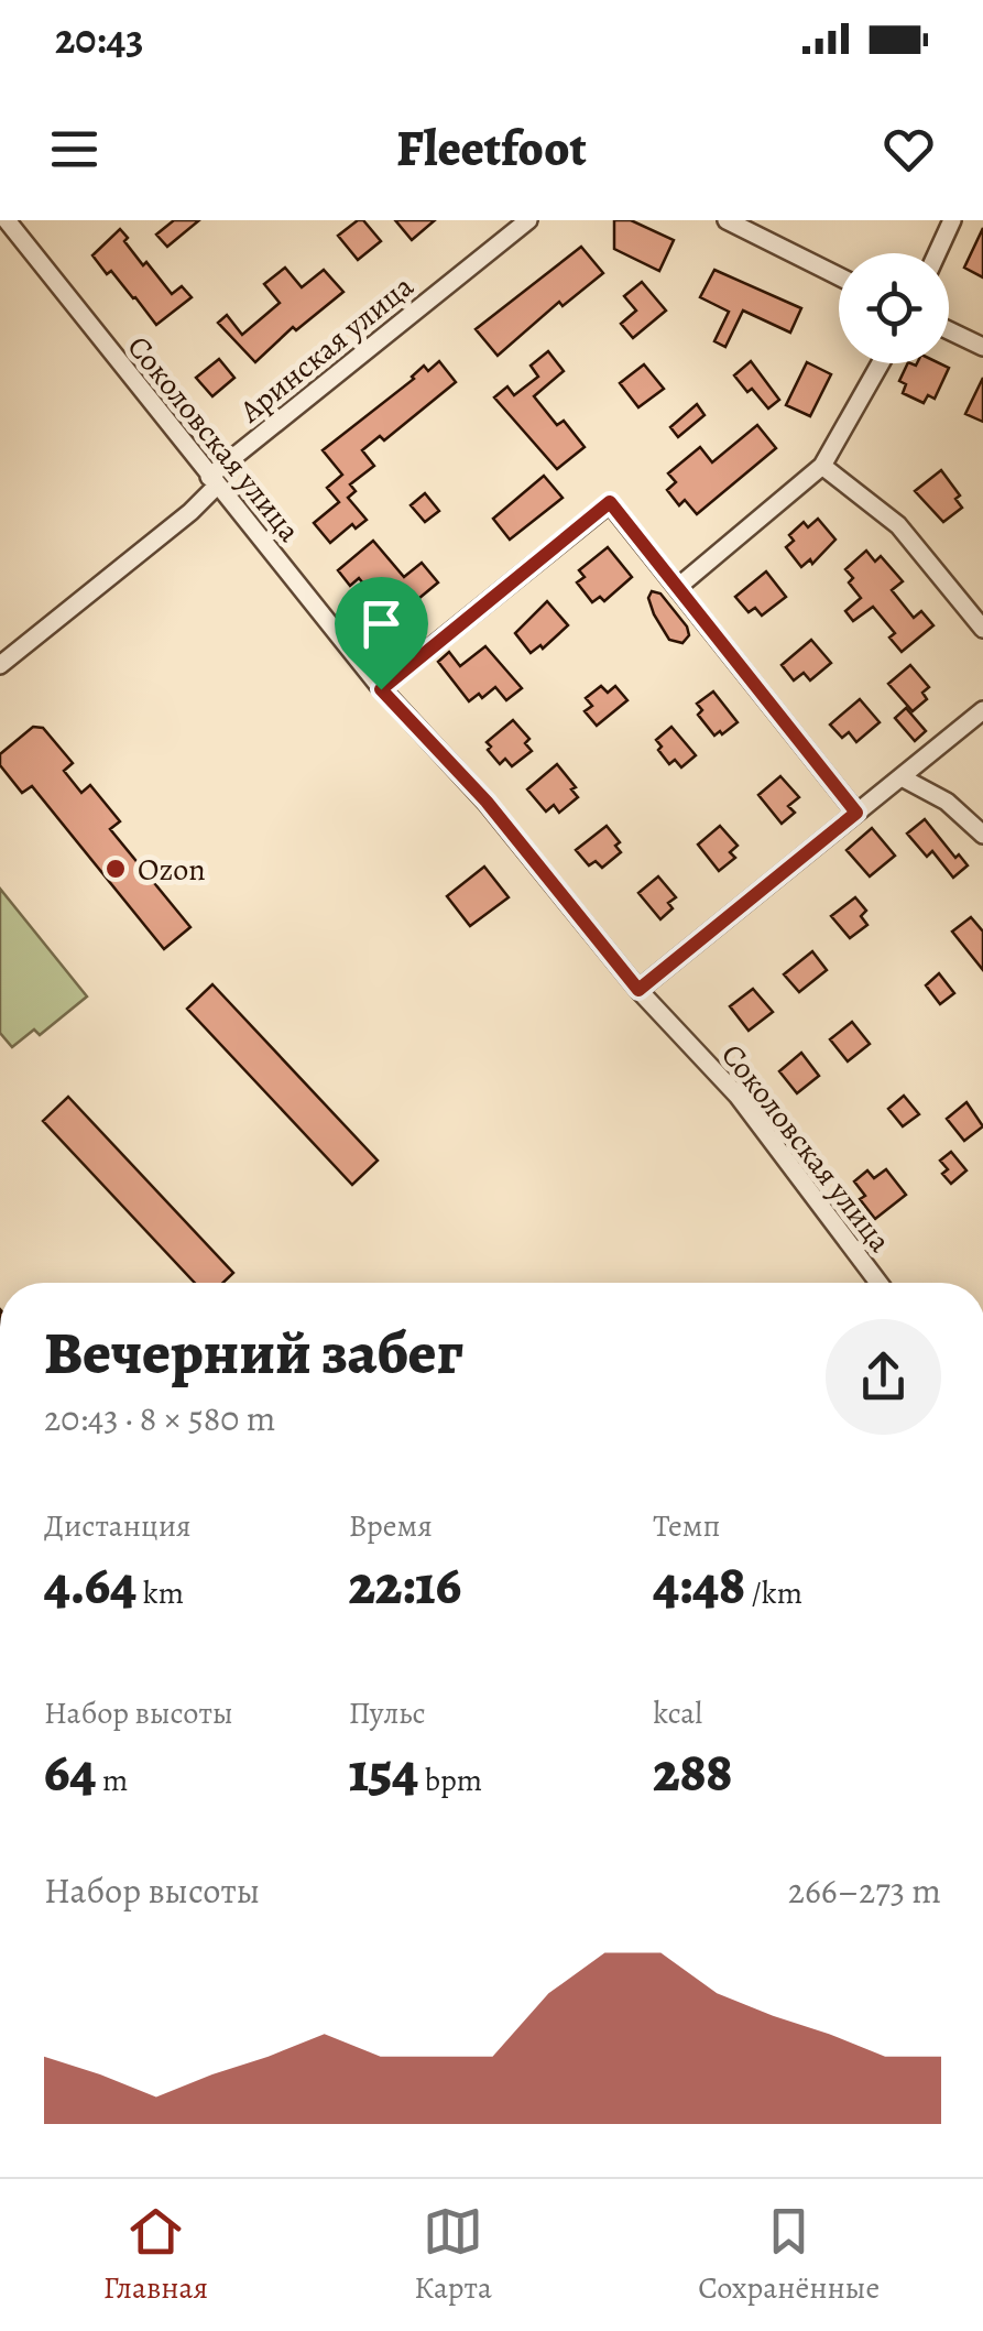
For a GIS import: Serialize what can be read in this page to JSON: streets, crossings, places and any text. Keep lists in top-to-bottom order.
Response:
{
  "streets": {
    "street": ["Аринская улица", "Соколовская улица"]
  },
  "crossings": [
    ["Аринская улица", "Соколовская улица"]
  ],
  "places": ["Ozon"],
  "page": {
    "status": "20:43",
    "header": "Fleetfoot",
    "heading": ["Вечерний забег", "20:43 · 8 × 580 m"],
    "stats": [
      ["Дистанция", "4.64 km"],
      ["Время", "22:16"],
      ["Темп", "4:48 /km"],
      ["Набор высоты", "64 m"],
      ["Пульс", "154 bpm"],
      ["kcal", "288"]
    ],
    "chart": ["Набор высоты", "266–273 m"],
    "tabs": ["Главная", "Карта", "Сохранённые"]
  }
}
